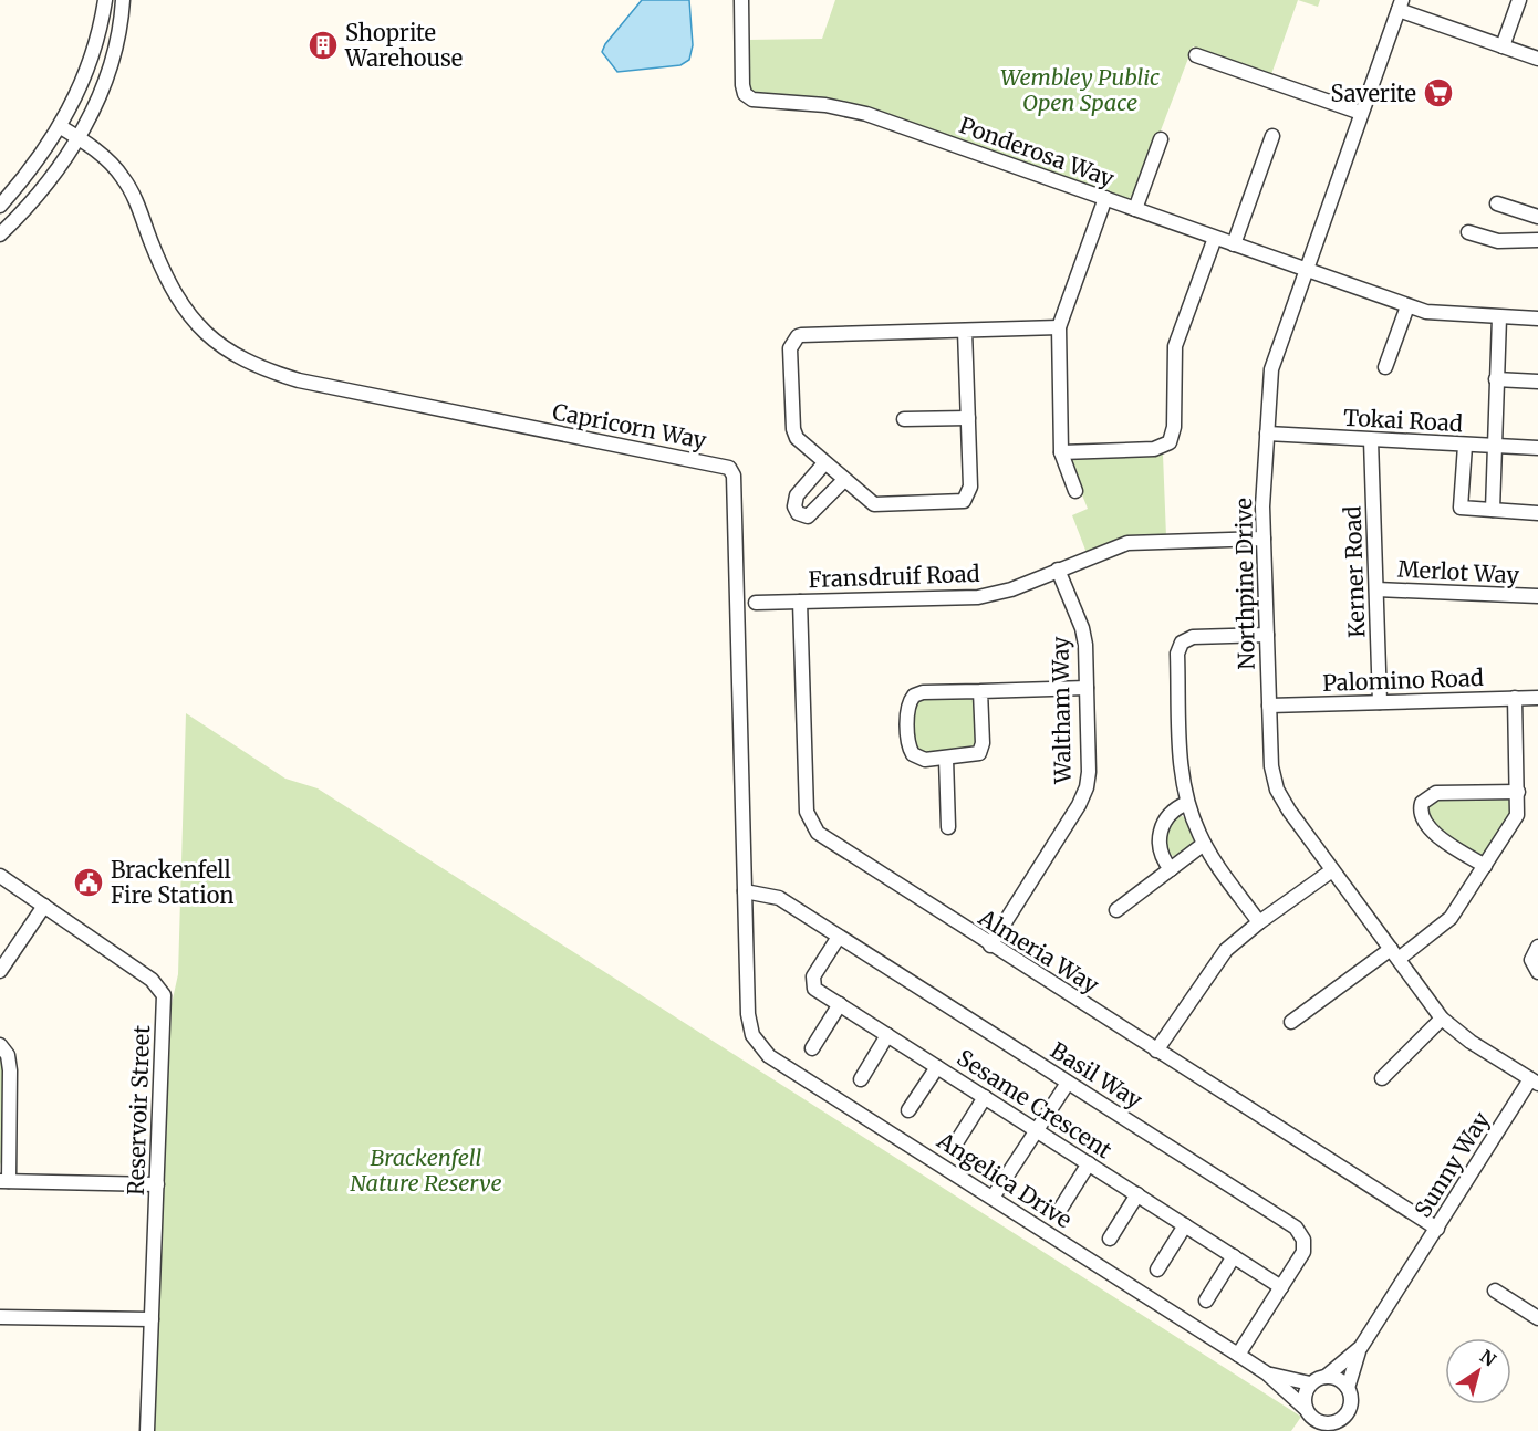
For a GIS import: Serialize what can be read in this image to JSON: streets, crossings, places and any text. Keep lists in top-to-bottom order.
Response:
{
  "streets": {
    "street": [
      "Ponderosa Way",
      "Tokai Road",
      "Capricorn Way",
      "Kerner Road",
      "Merlot Way",
      "Fransdruif Road",
      "Northpine Drive",
      "Palomino Road",
      "Waltham Way",
      "Almeria Way",
      "Basil Way",
      "Sesame Crescent",
      "Reservoir Street",
      "Sunny Way",
      "Angelica Drive"
    ]
  },
  "crossings": [
    ["Ponderosa Way", "Northpine Drive"],
    ["Tokai Road", "Kerner Road"],
    ["Tokai Road", "Northpine Drive"],
    ["Capricorn Way", "Basil Way"],
    ["Capricorn Way", "Angelica Drive"],
    ["Kerner Road", "Merlot Way"],
    ["Kerner Road", "Palomino Road"],
    ["Fransdruif Road", "Northpine Drive"],
    ["Fransdruif Road", "Waltham Way"],
    ["Fransdruif Road", "Almeria Way"],
    ["Northpine Drive", "Palomino Road"],
    ["Northpine Drive", "Sunny Way"],
    ["Waltham Way", "Almeria Way"],
    ["Almeria Way", "Sunny Way"],
    ["Basil Way", "Sesame Crescent"],
    ["Basil Way", "Angelica Drive"]
  ],
  "parks": ["Wembley Public Open Space", "Brackenfell Nature Reserve"],
  "places": {
    "building": ["Shoprite Warehouse"],
    "supermarket": ["Saverite"],
    "public building": ["Brackenfell Fire Station"]
  },
  "north": "top right"
}
